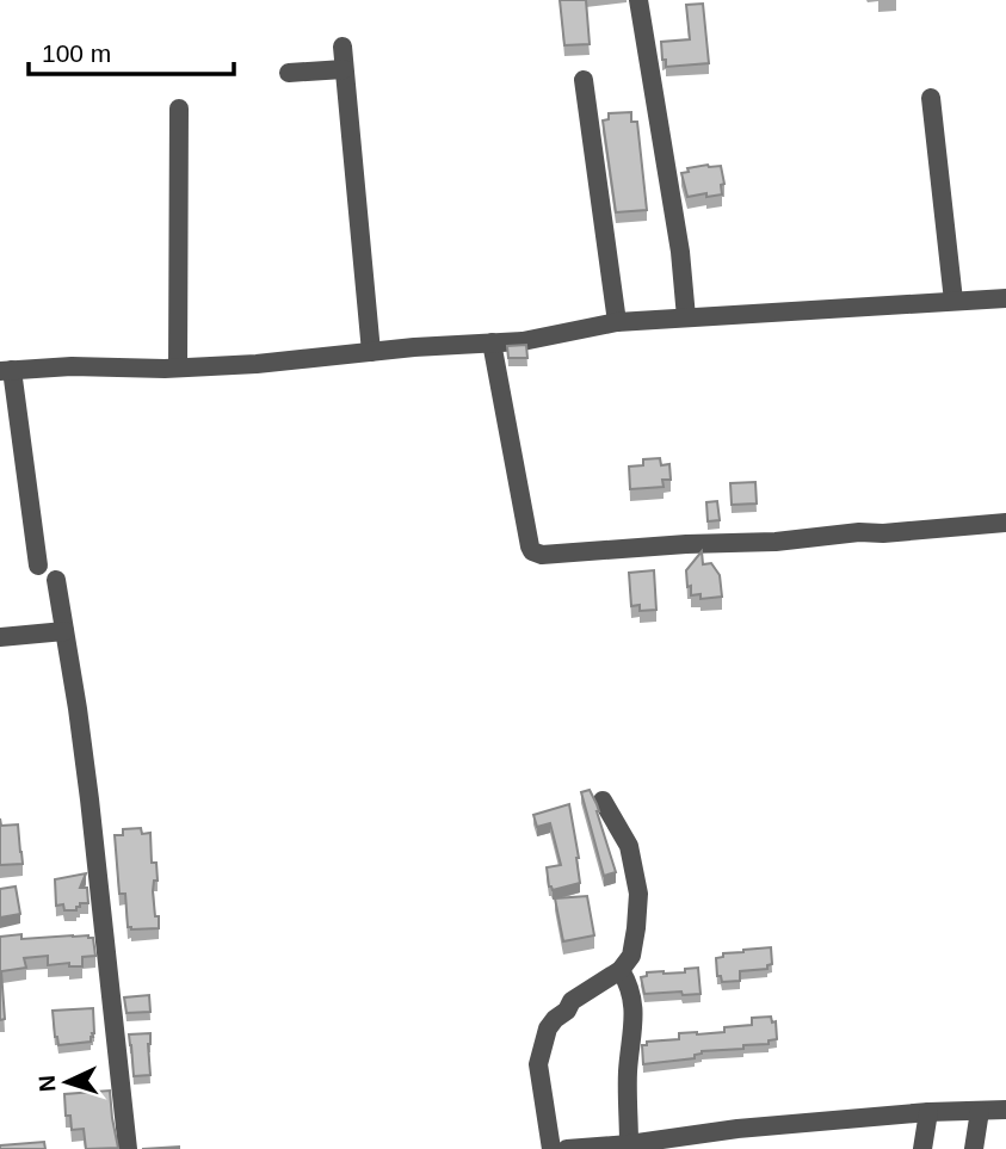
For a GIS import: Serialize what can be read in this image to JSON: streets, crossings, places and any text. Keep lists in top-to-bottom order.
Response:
{
  "scale_bar": "100 m",
  "north": "left"
}
